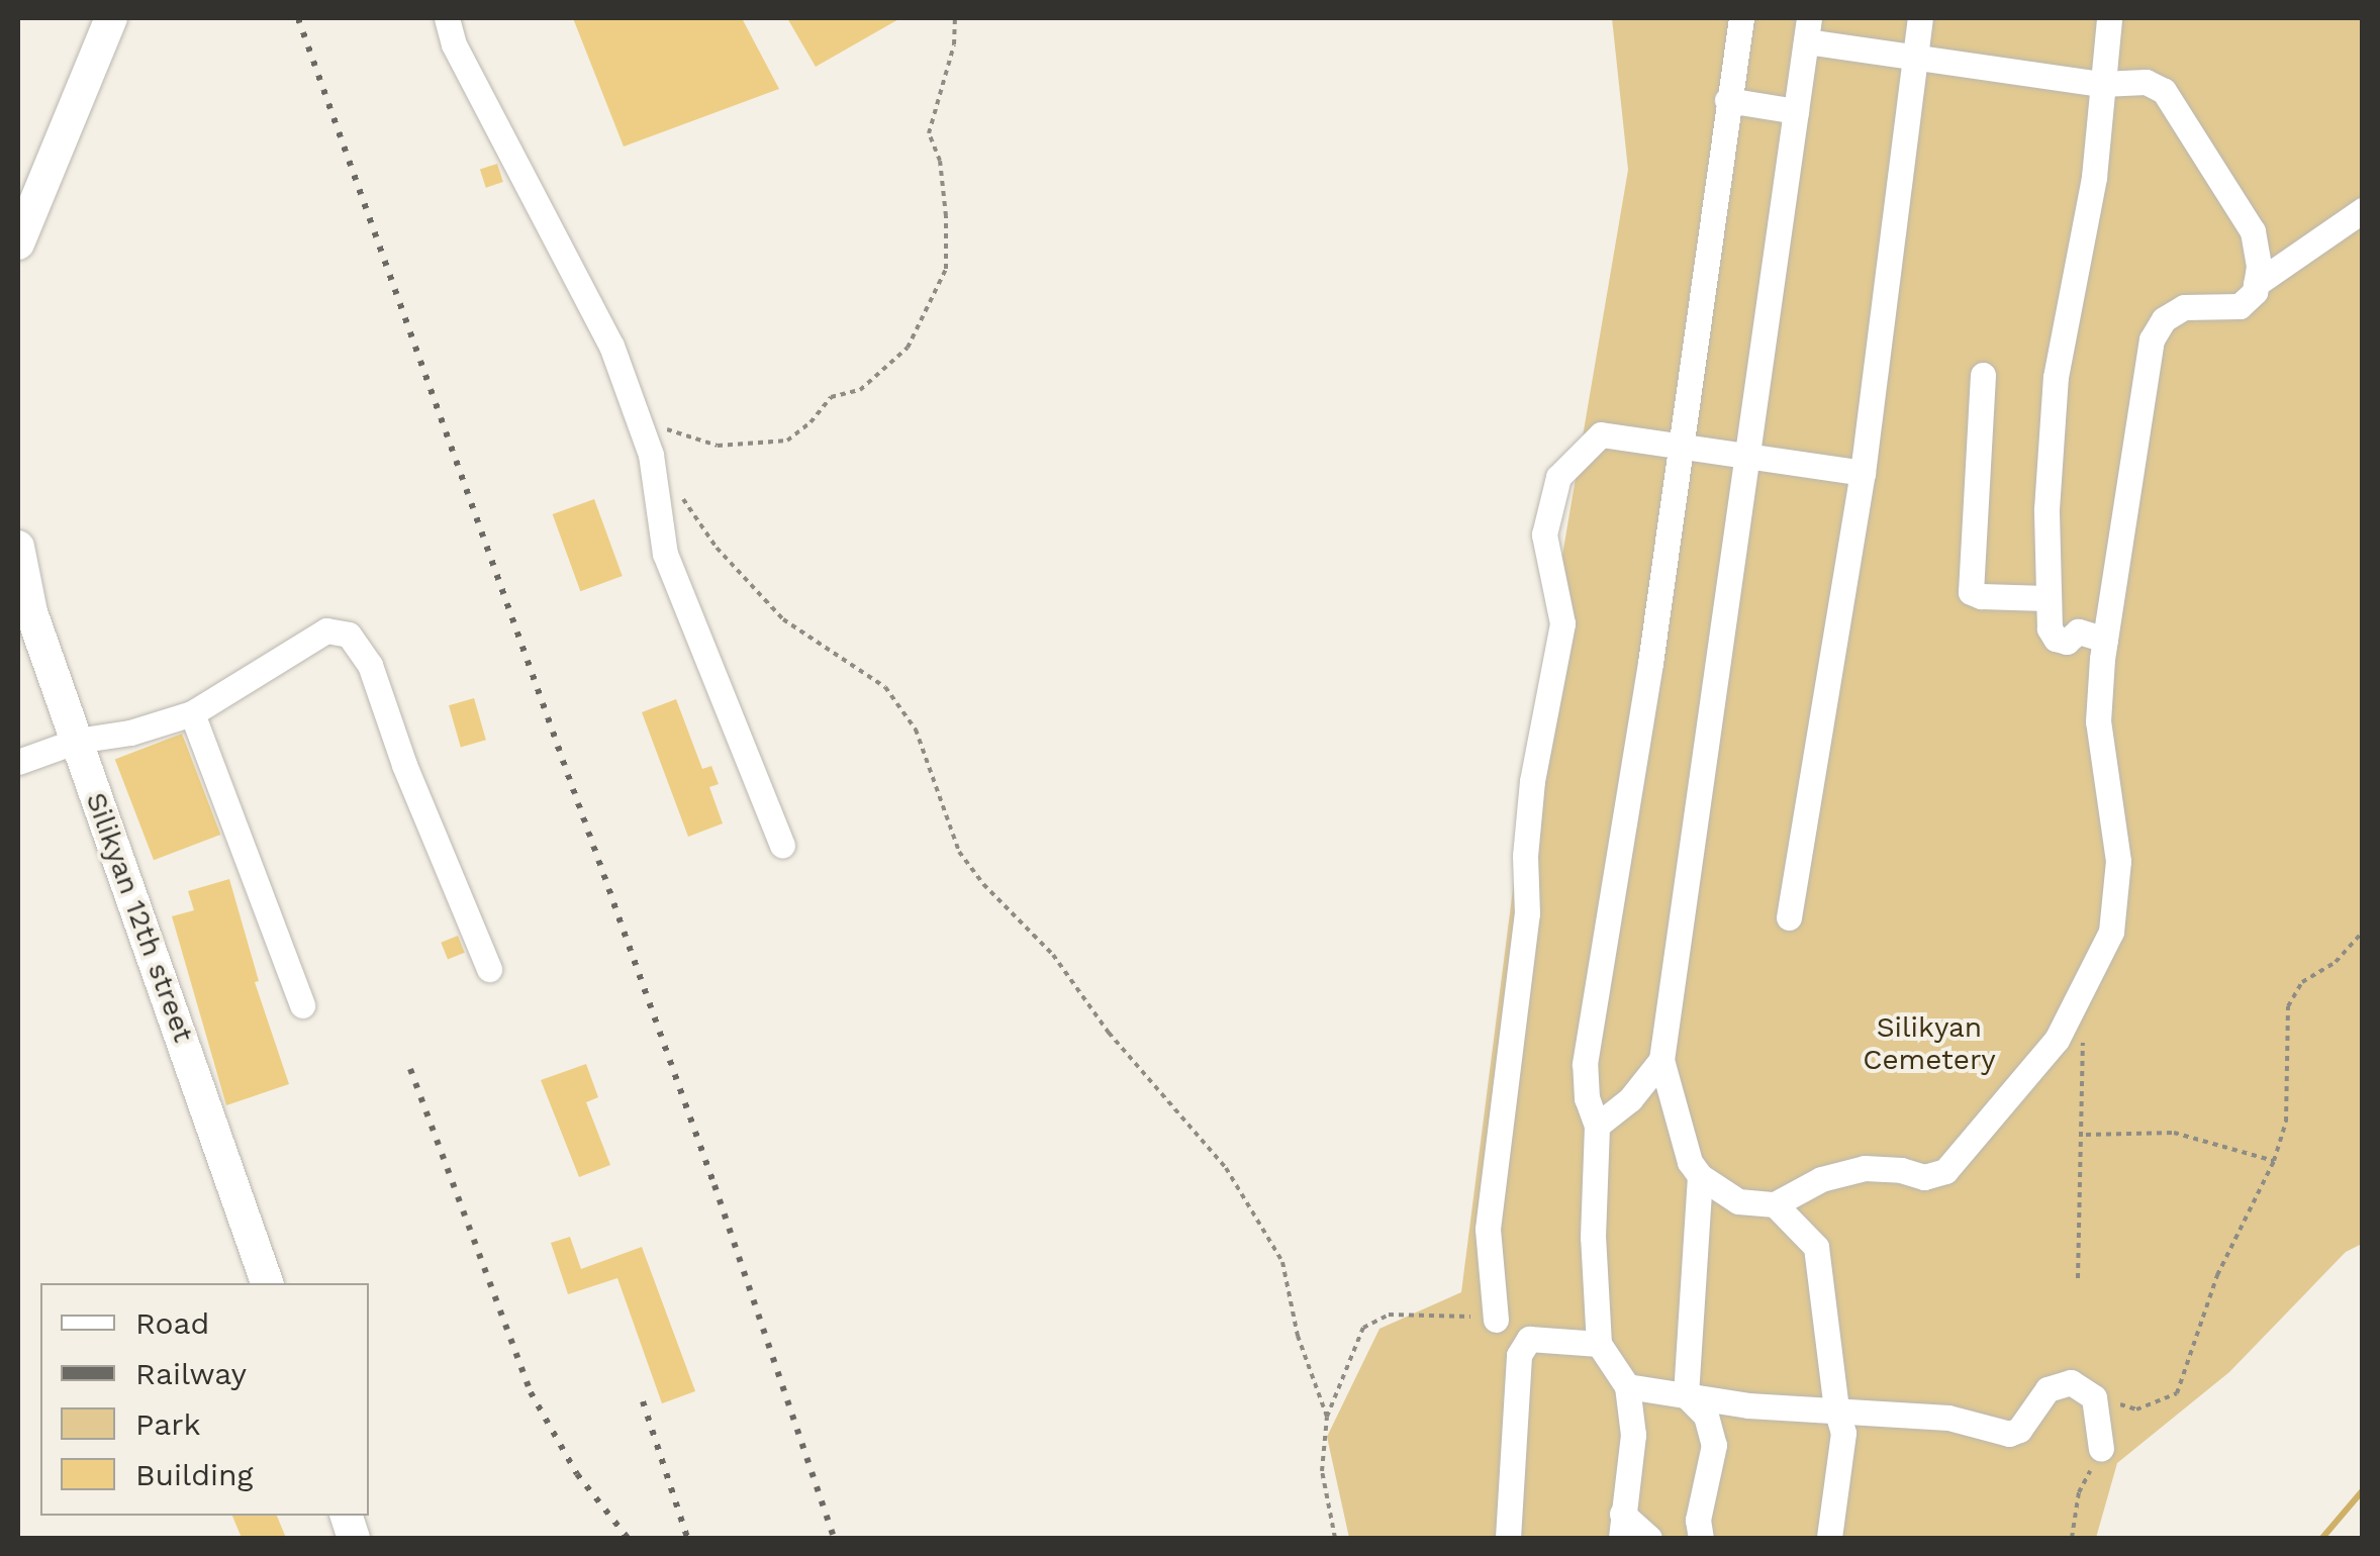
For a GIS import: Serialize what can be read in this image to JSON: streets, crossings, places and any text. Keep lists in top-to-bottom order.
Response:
{
  "streets": {
    "main road": ["Silikyan 12th street"]
  },
  "parks": ["Silikyan Cemetery"],
  "legend": [
    "Road",
    "Railway",
    "Park",
    "Building"
  ]
}
